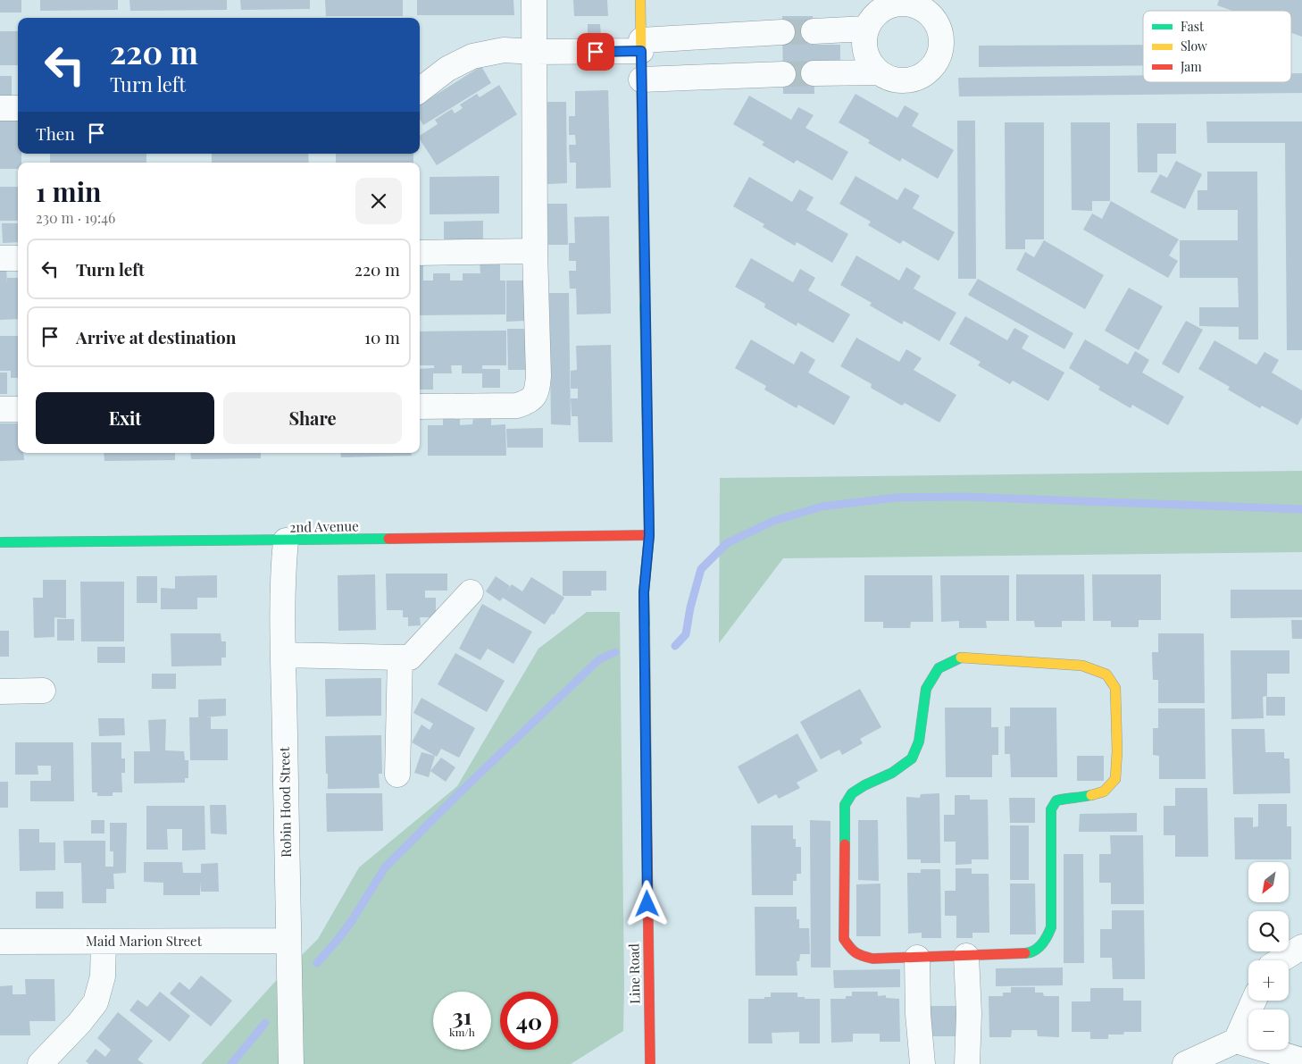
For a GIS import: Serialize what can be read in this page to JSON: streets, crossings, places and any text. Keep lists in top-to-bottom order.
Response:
{
  "streets": {
    "street": [
      "2nd Avenue",
      "Robin Hood Street",
      "Maid Marion Street",
      "Line Road"
    ]
  },
  "crossings": [
    ["2nd Avenue", "Robin Hood Street"],
    ["2nd Avenue", "Line Road"],
    ["Robin Hood Street", "Maid Marion Street"]
  ],
  "legend": ["Fast", "Slow", "Jam"],
  "north": "bottom left",
  "page": {
    "turn": ["220 m", "Turn left"],
    "then": "Then",
    "heading": ["1 min", "230 m · 19:46"],
    "list": [
      {
        "name": "Turn left",
        "value": "220 m"
      },
      {
        "name": "Arrive at destination",
        "value": "10 m"
      }
    ],
    "buttons": ["Exit", "Share"],
    "map_buttons": ["+", "−"],
    "speed": "31 km/h",
    "limit": "40"
  }
}
